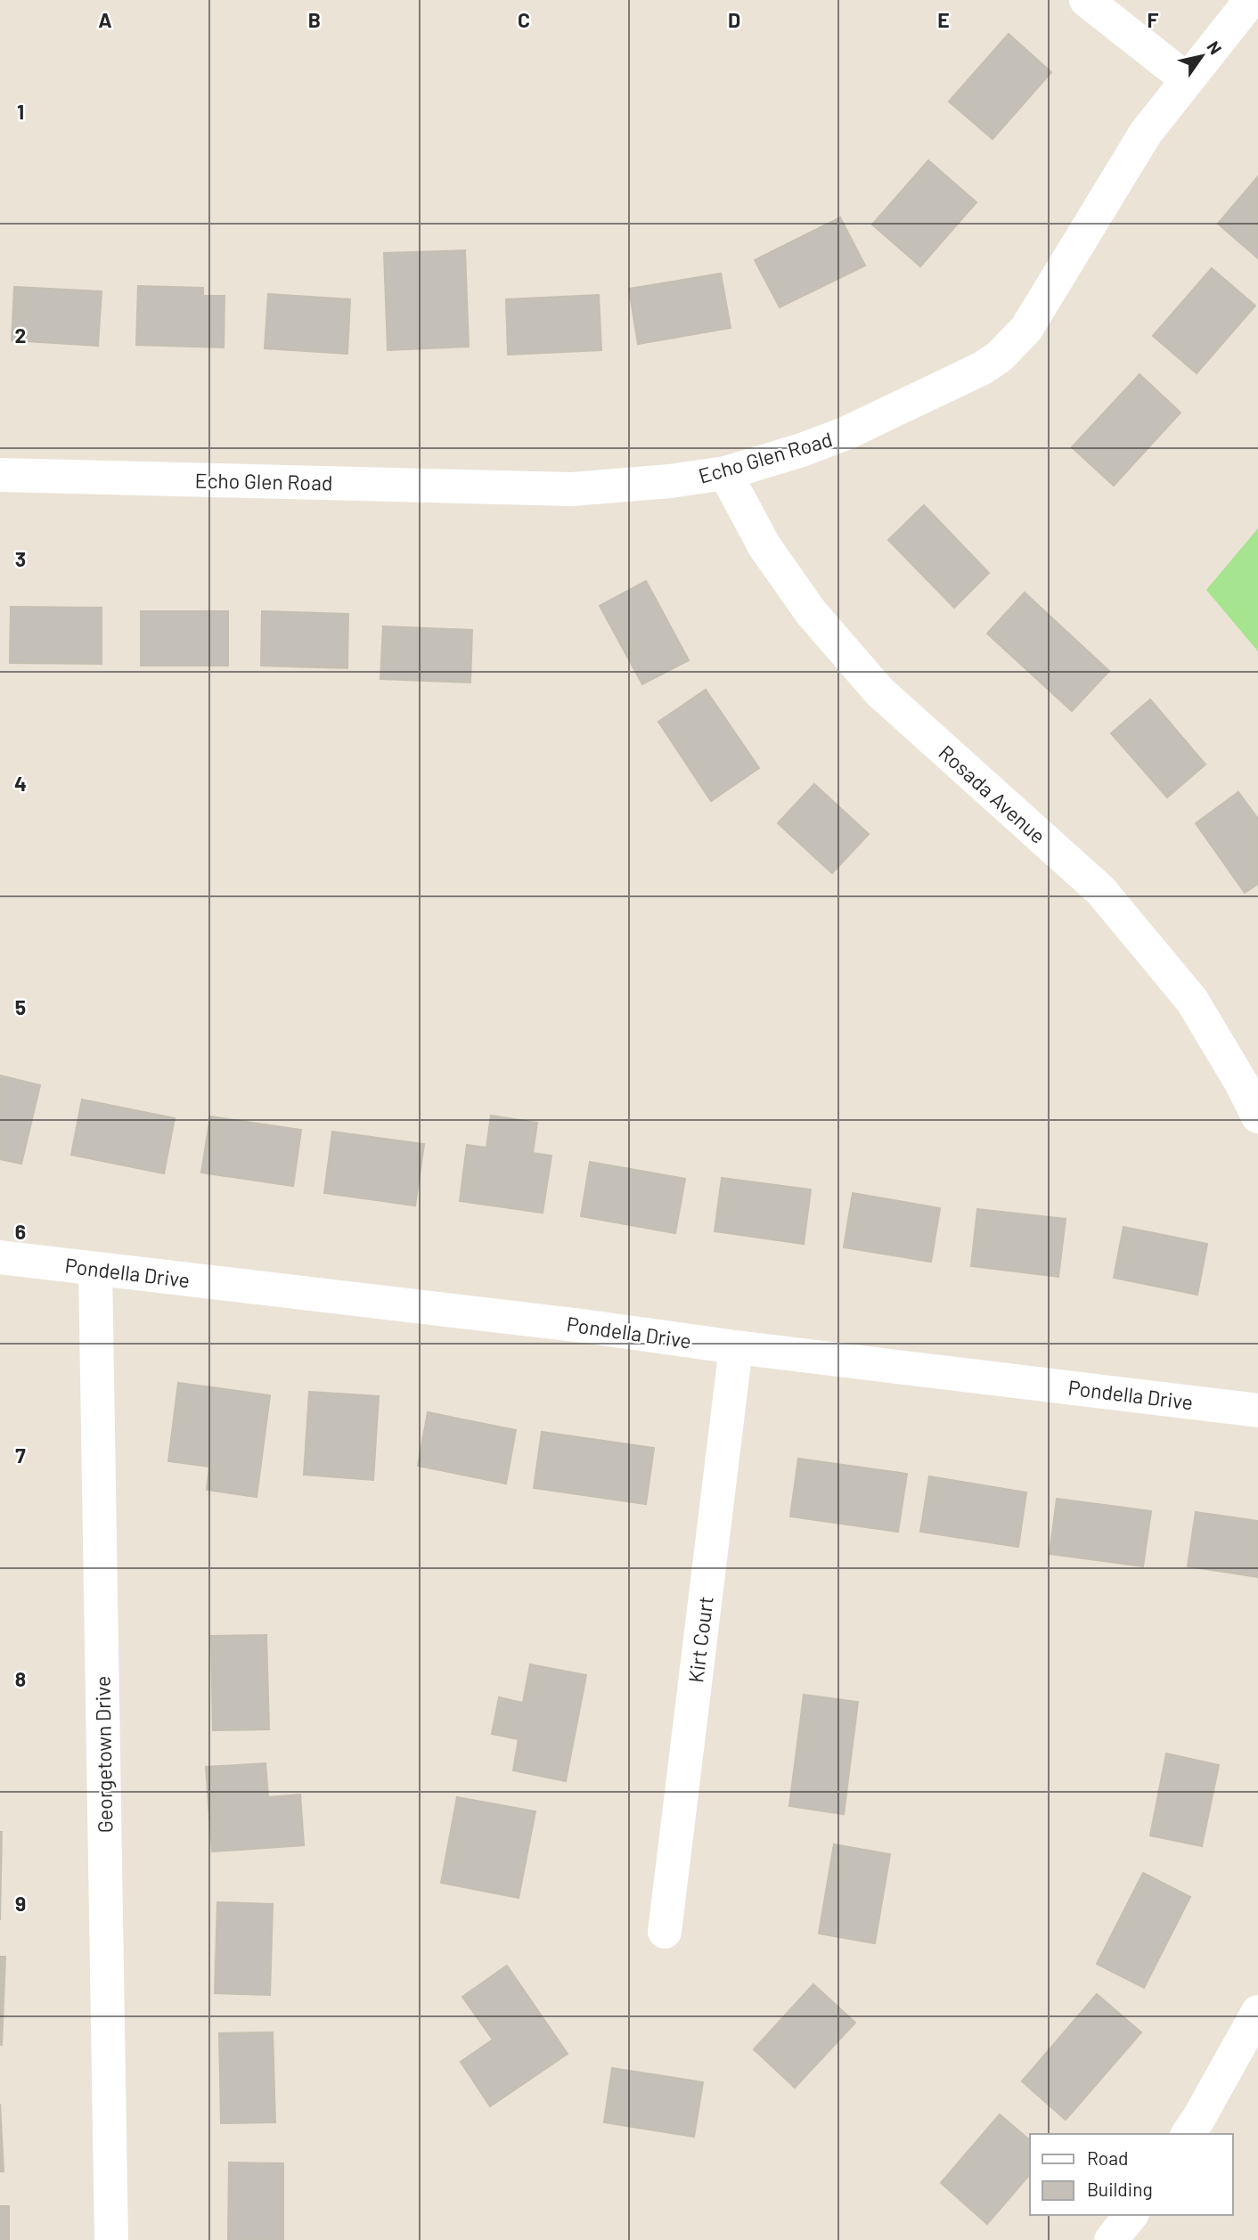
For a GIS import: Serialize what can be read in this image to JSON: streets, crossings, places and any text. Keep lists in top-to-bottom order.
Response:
{
  "streets": {
    "street": [
      "Echo Glen Road",
      "Rosada Avenue",
      "Pondella Drive",
      "Kirt Court",
      "Georgetown Drive"
    ]
  },
  "crossings": [
    ["Echo Glen Road", "Rosada Avenue"],
    ["Pondella Drive", "Kirt Court"],
    ["Pondella Drive", "Georgetown Drive"]
  ],
  "legend": ["Road", "Building"],
  "north": "top right",
  "grid": {
    "columns": [
      "A",
      "B",
      "C",
      "D",
      "E",
      "F"
    ],
    "rows": [
      "1",
      "2",
      "3",
      "4",
      "5",
      "6",
      "7",
      "8",
      "9"
    ]
  }
}
